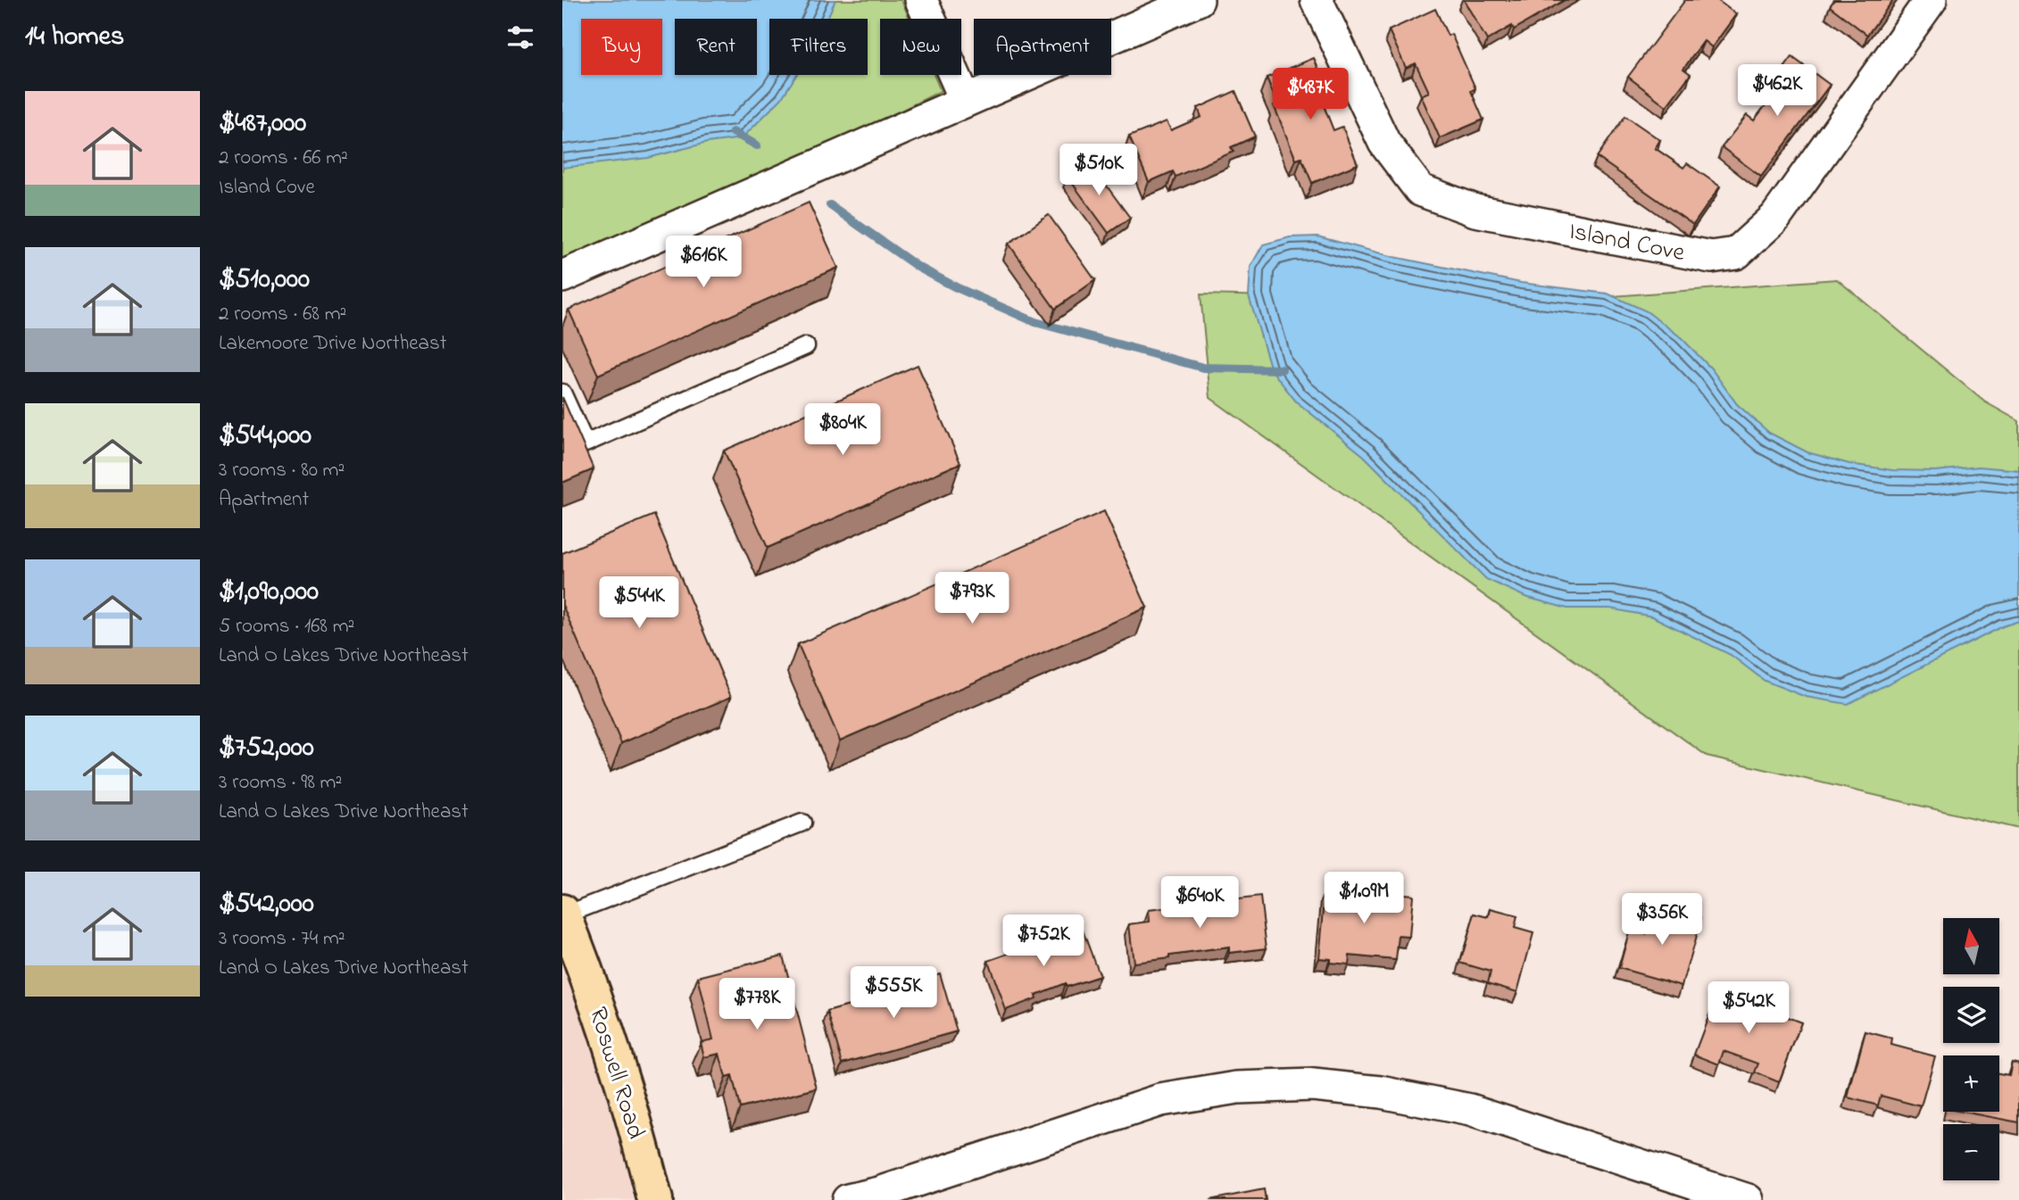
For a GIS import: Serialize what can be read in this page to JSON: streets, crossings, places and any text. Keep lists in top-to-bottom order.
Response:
{
  "streets": {
    "main road": ["Roswell Road"],
    "street": ["Island Cove"]
  },
  "north": "top",
  "page": {
    "heading": "14 homes",
    "chip": [
      "Buy",
      "Rent",
      "Filters",
      "New",
      "Apartment"
    ],
    "price": [
      "$462K",
      "$487K",
      "$510K",
      "$616K",
      "$804K",
      "$793K",
      "$544K",
      "$1.09M",
      "$640K",
      "$356K",
      "$752K",
      "$555K",
      "$778K",
      "$542K"
    ],
    "list": [
      {
        "name": "$487,000",
        "note": "2 rooms · 66 m² · Island Cove"
      },
      {
        "name": "$510,000",
        "note": "2 rooms · 68 m² · Lakemoore Drive Northeast"
      },
      {
        "name": "$544,000",
        "note": "3 rooms · 80 m² · Apartment"
      },
      {
        "name": "$1,090,000",
        "note": "5 rooms · 168 m² · Land O Lakes Drive Northeast"
      },
      {
        "name": "$752,000",
        "note": "3 rooms · 98 m² · Land O Lakes Drive Northeast"
      },
      {
        "name": "$542,000",
        "note": "3 rooms · 74 m² · Land O Lakes Drive Northeast"
      }
    ],
    "map_buttons": ["+", "−"]
  }
}
